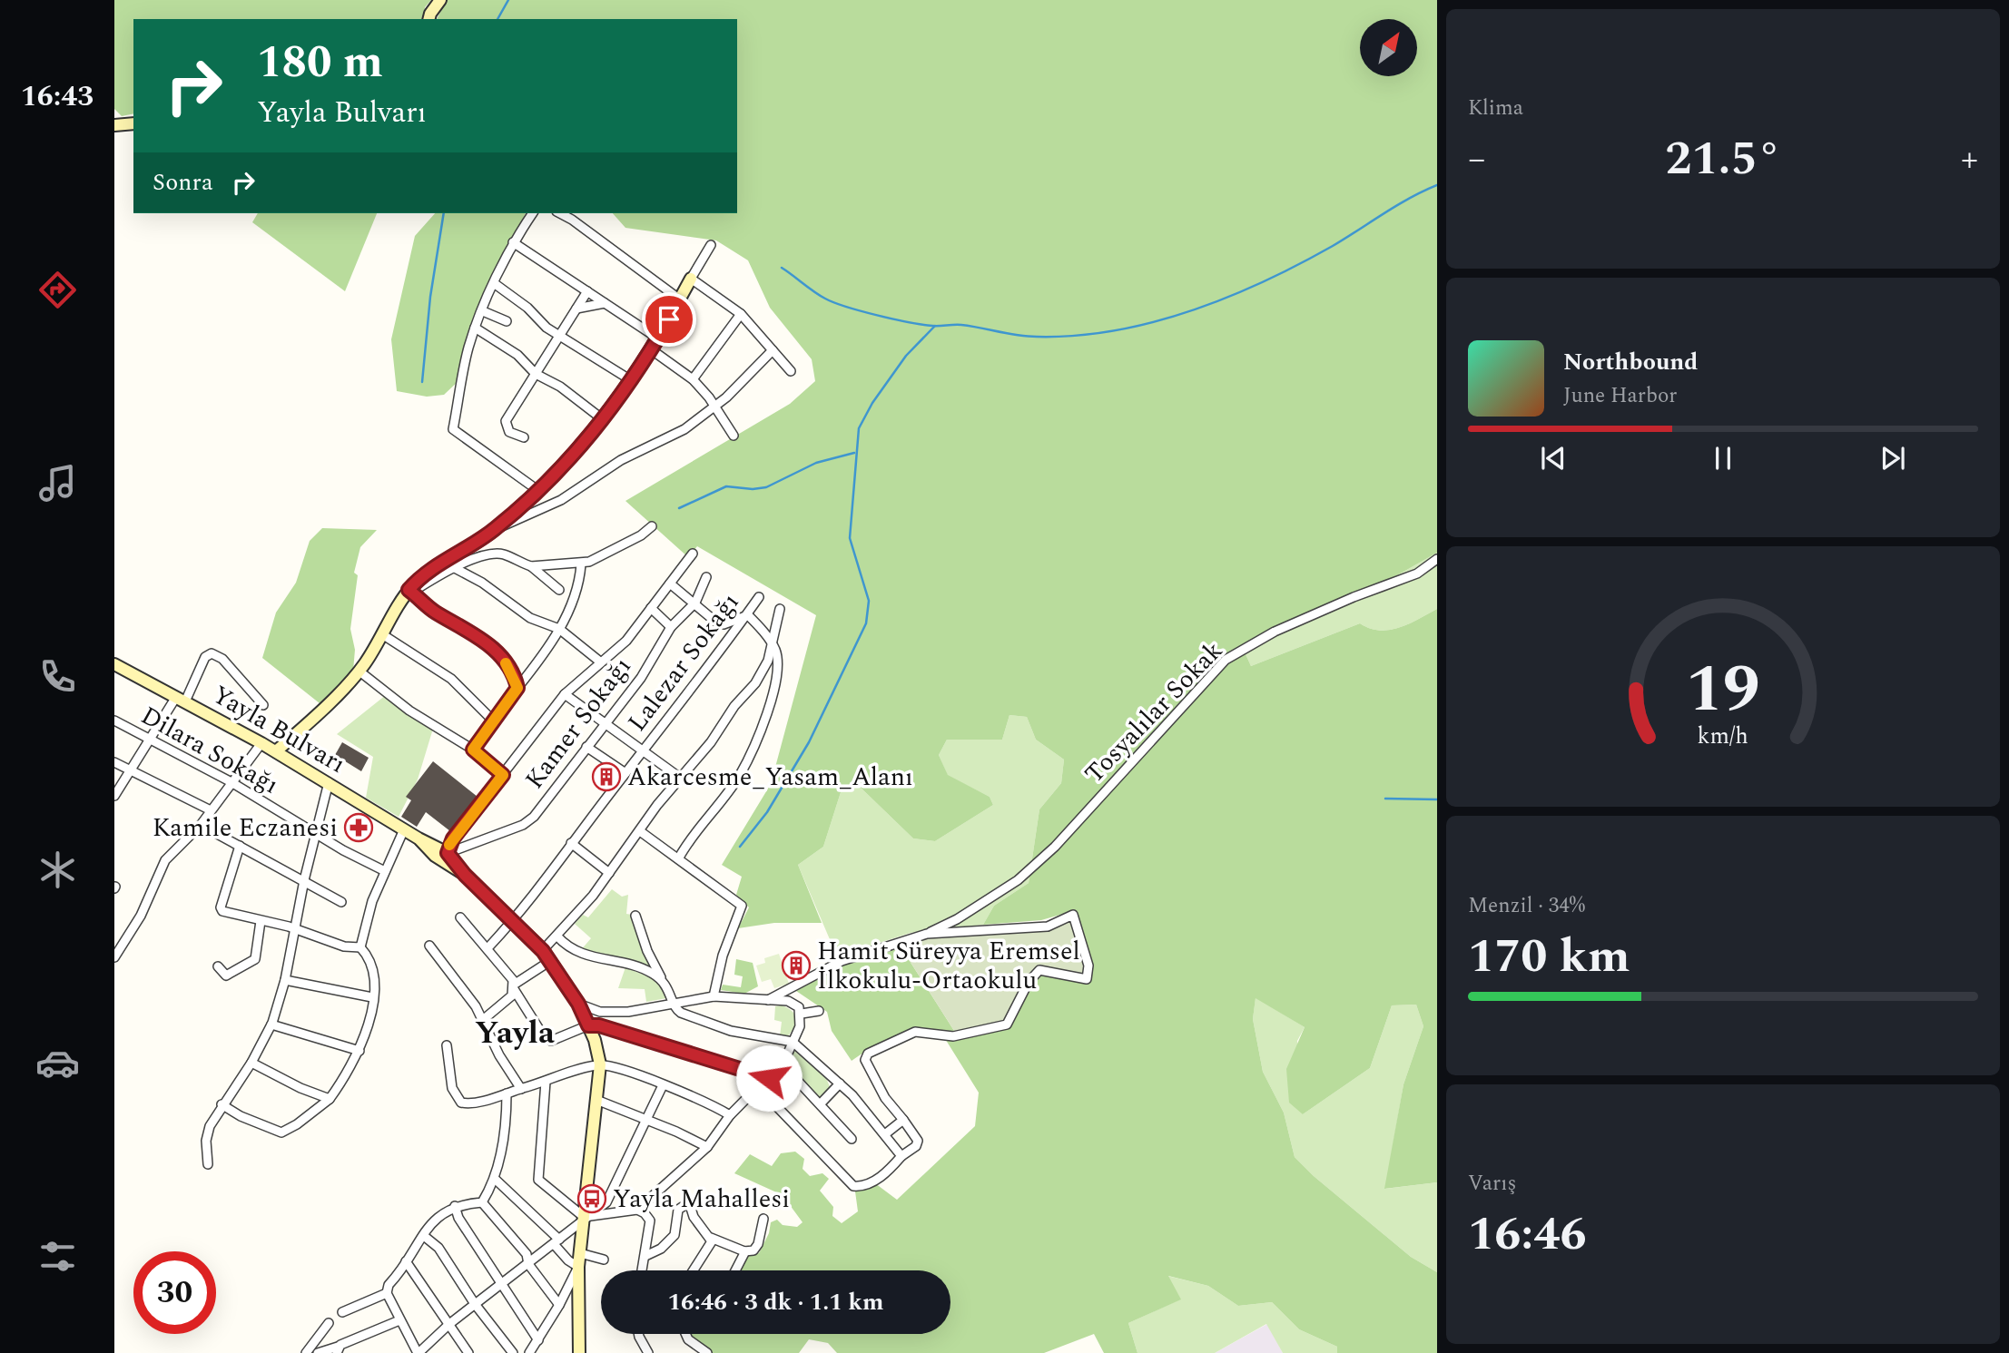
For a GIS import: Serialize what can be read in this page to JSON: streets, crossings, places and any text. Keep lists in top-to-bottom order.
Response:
{
  "streets": {
    "main road": ["Yayla Bulvarı"],
    "street": [
      "Lalezar Sokağı",
      "Tosyalılar Sokak",
      "Kamer Sokağı",
      "Dilara Sokağı"
    ]
  },
  "crossings": [
    ["Lalezar Sokağı", "Yayla Bulvarı"],
    ["Kamer Sokağı", "Yayla Bulvarı"]
  ],
  "districts": ["Yayla"],
  "places": {
    "building": ["Akarcesme_Yasam_Alanı", "Hamit Süreyya Eremsel İlkokulu-Ortaokulu"],
    "pharmacy": ["Kamile Eczanesi"],
    "bus stop": ["Yayla Mahallesi"]
  },
  "north": "top right",
  "page": {
    "tabs": "16:43",
    "tile": [
      "Klima",
      ["Menzil · 34%", "170 km"],
      ["Varış", "16:46"]
    ],
    "turn": ["180 m", "Yayla Bulvarı"],
    "heat": ["−", "21.5°", "+"],
    "then": "Sonra",
    "song": ["Northbound", "June Harbor"],
    "limit": "30",
    "trip": "16:46 · 3 dk · 1.1 km",
    "gauge": ["19", "km/h"]
  }
}
